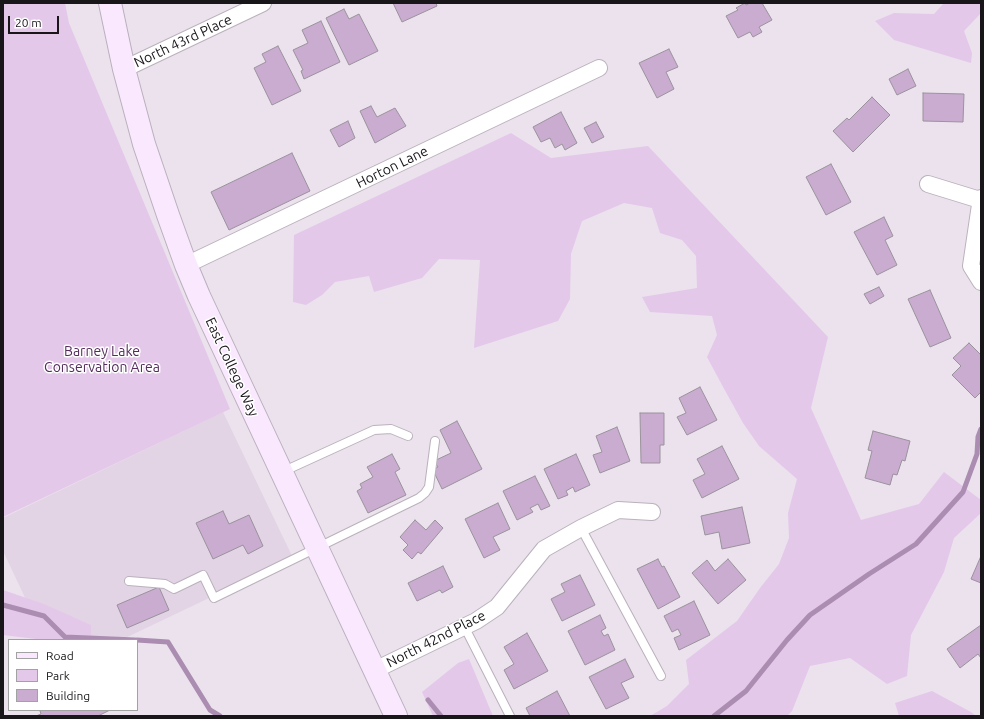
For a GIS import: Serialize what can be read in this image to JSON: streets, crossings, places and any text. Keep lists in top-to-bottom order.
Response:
{
  "streets": {
    "main road": ["East College Way"],
    "street": ["North 43rd Place", "Horton Lane", "North 42nd Place"]
  },
  "crossings": [
    ["North 43rd Place", "East College Way"],
    ["Horton Lane", "East College Way"],
    ["East College Way", "North 42nd Place"]
  ],
  "parks": ["Barney Lake Conservation Area"],
  "legend": ["Road", "Park", "Building"],
  "scale_bar": "20 m"
}
